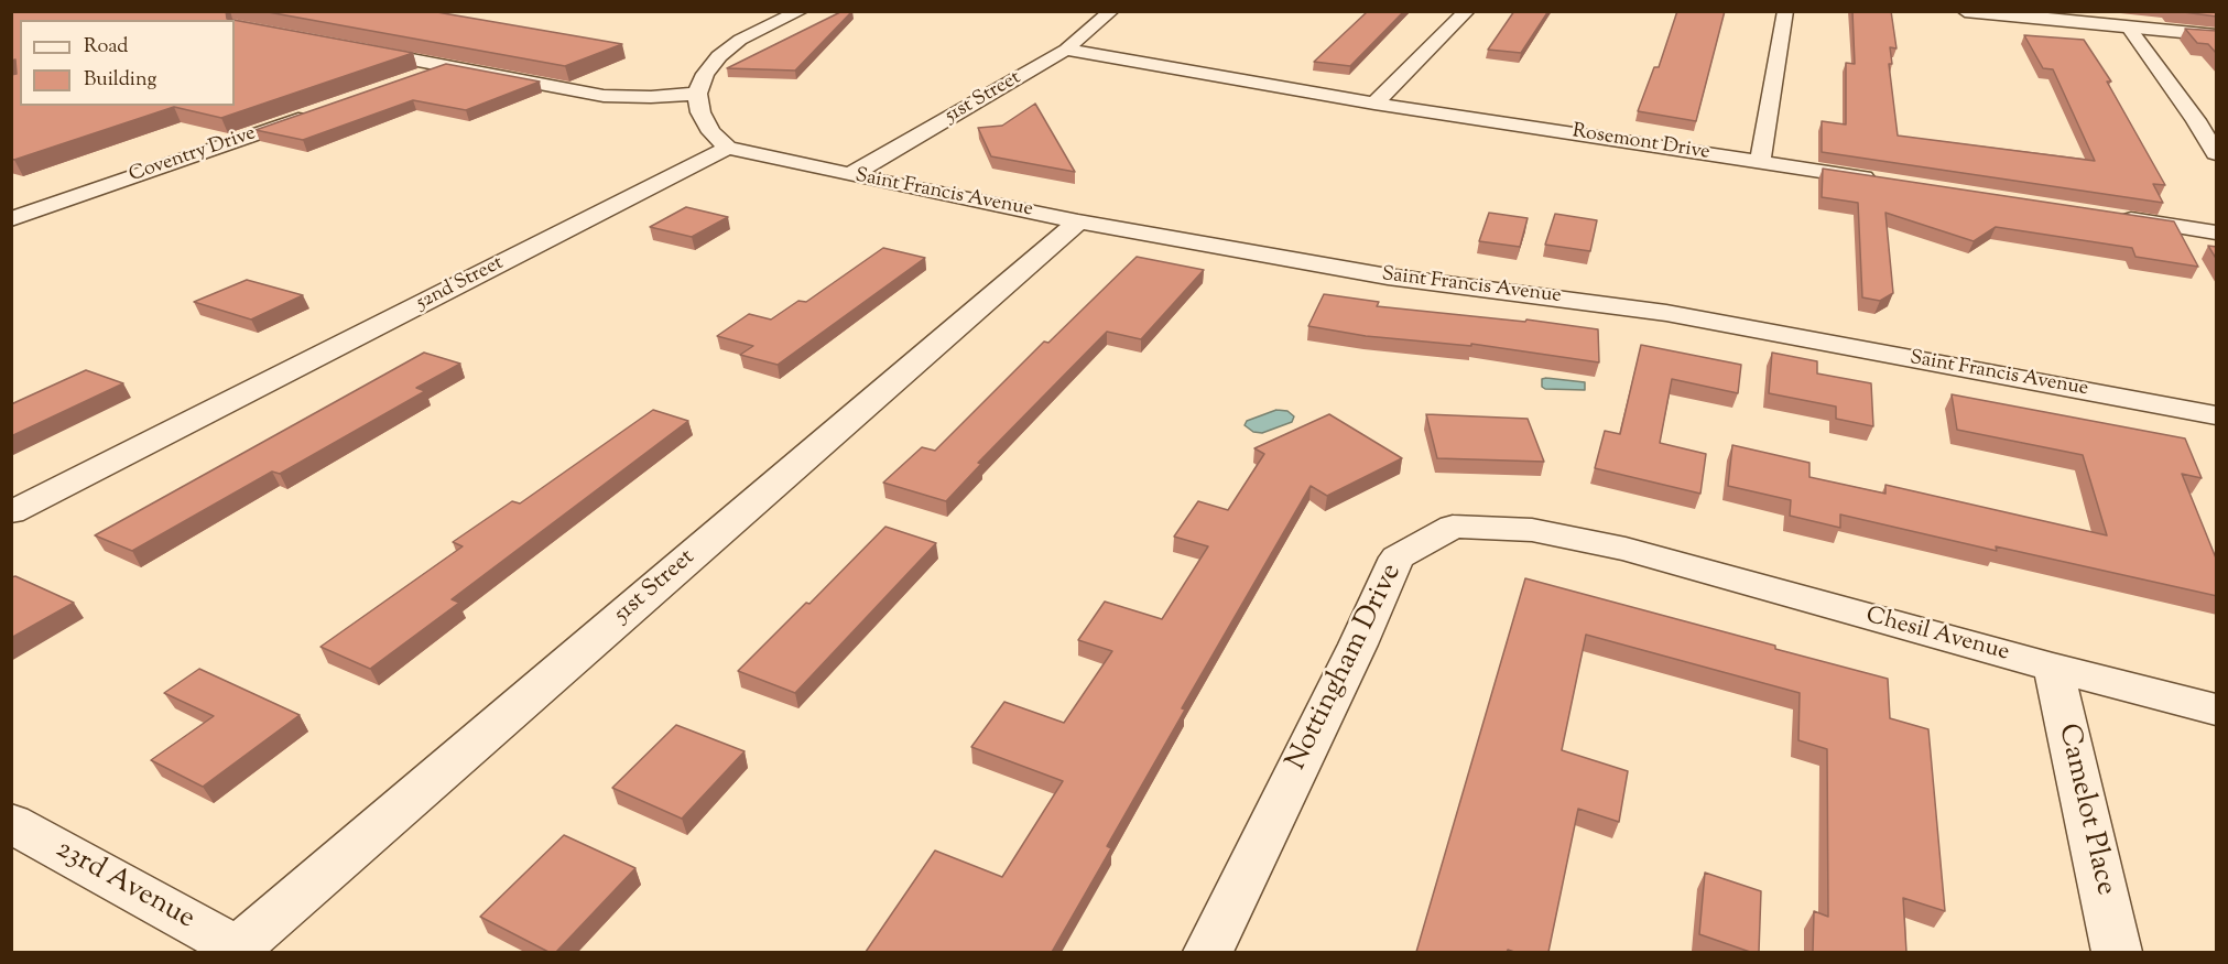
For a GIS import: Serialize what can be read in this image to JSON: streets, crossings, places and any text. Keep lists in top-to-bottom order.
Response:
{
  "streets": {
    "street": [
      "51st Street",
      "Rosemont Drive",
      "Coventry Drive",
      "Saint Francis Avenue",
      "52nd Street",
      "Chesil Avenue",
      "Nottingham Drive",
      "Camelot Place",
      "23rd Avenue"
    ]
  },
  "crossings": [
    ["51st Street", "Rosemont Drive"],
    ["51st Street", "Saint Francis Avenue"],
    ["51st Street", "23rd Avenue"],
    ["Saint Francis Avenue", "52nd Street"],
    ["Chesil Avenue", "Nottingham Drive"],
    ["Chesil Avenue", "Camelot Place"]
  ],
  "legend": ["Road", "Building"]
}
